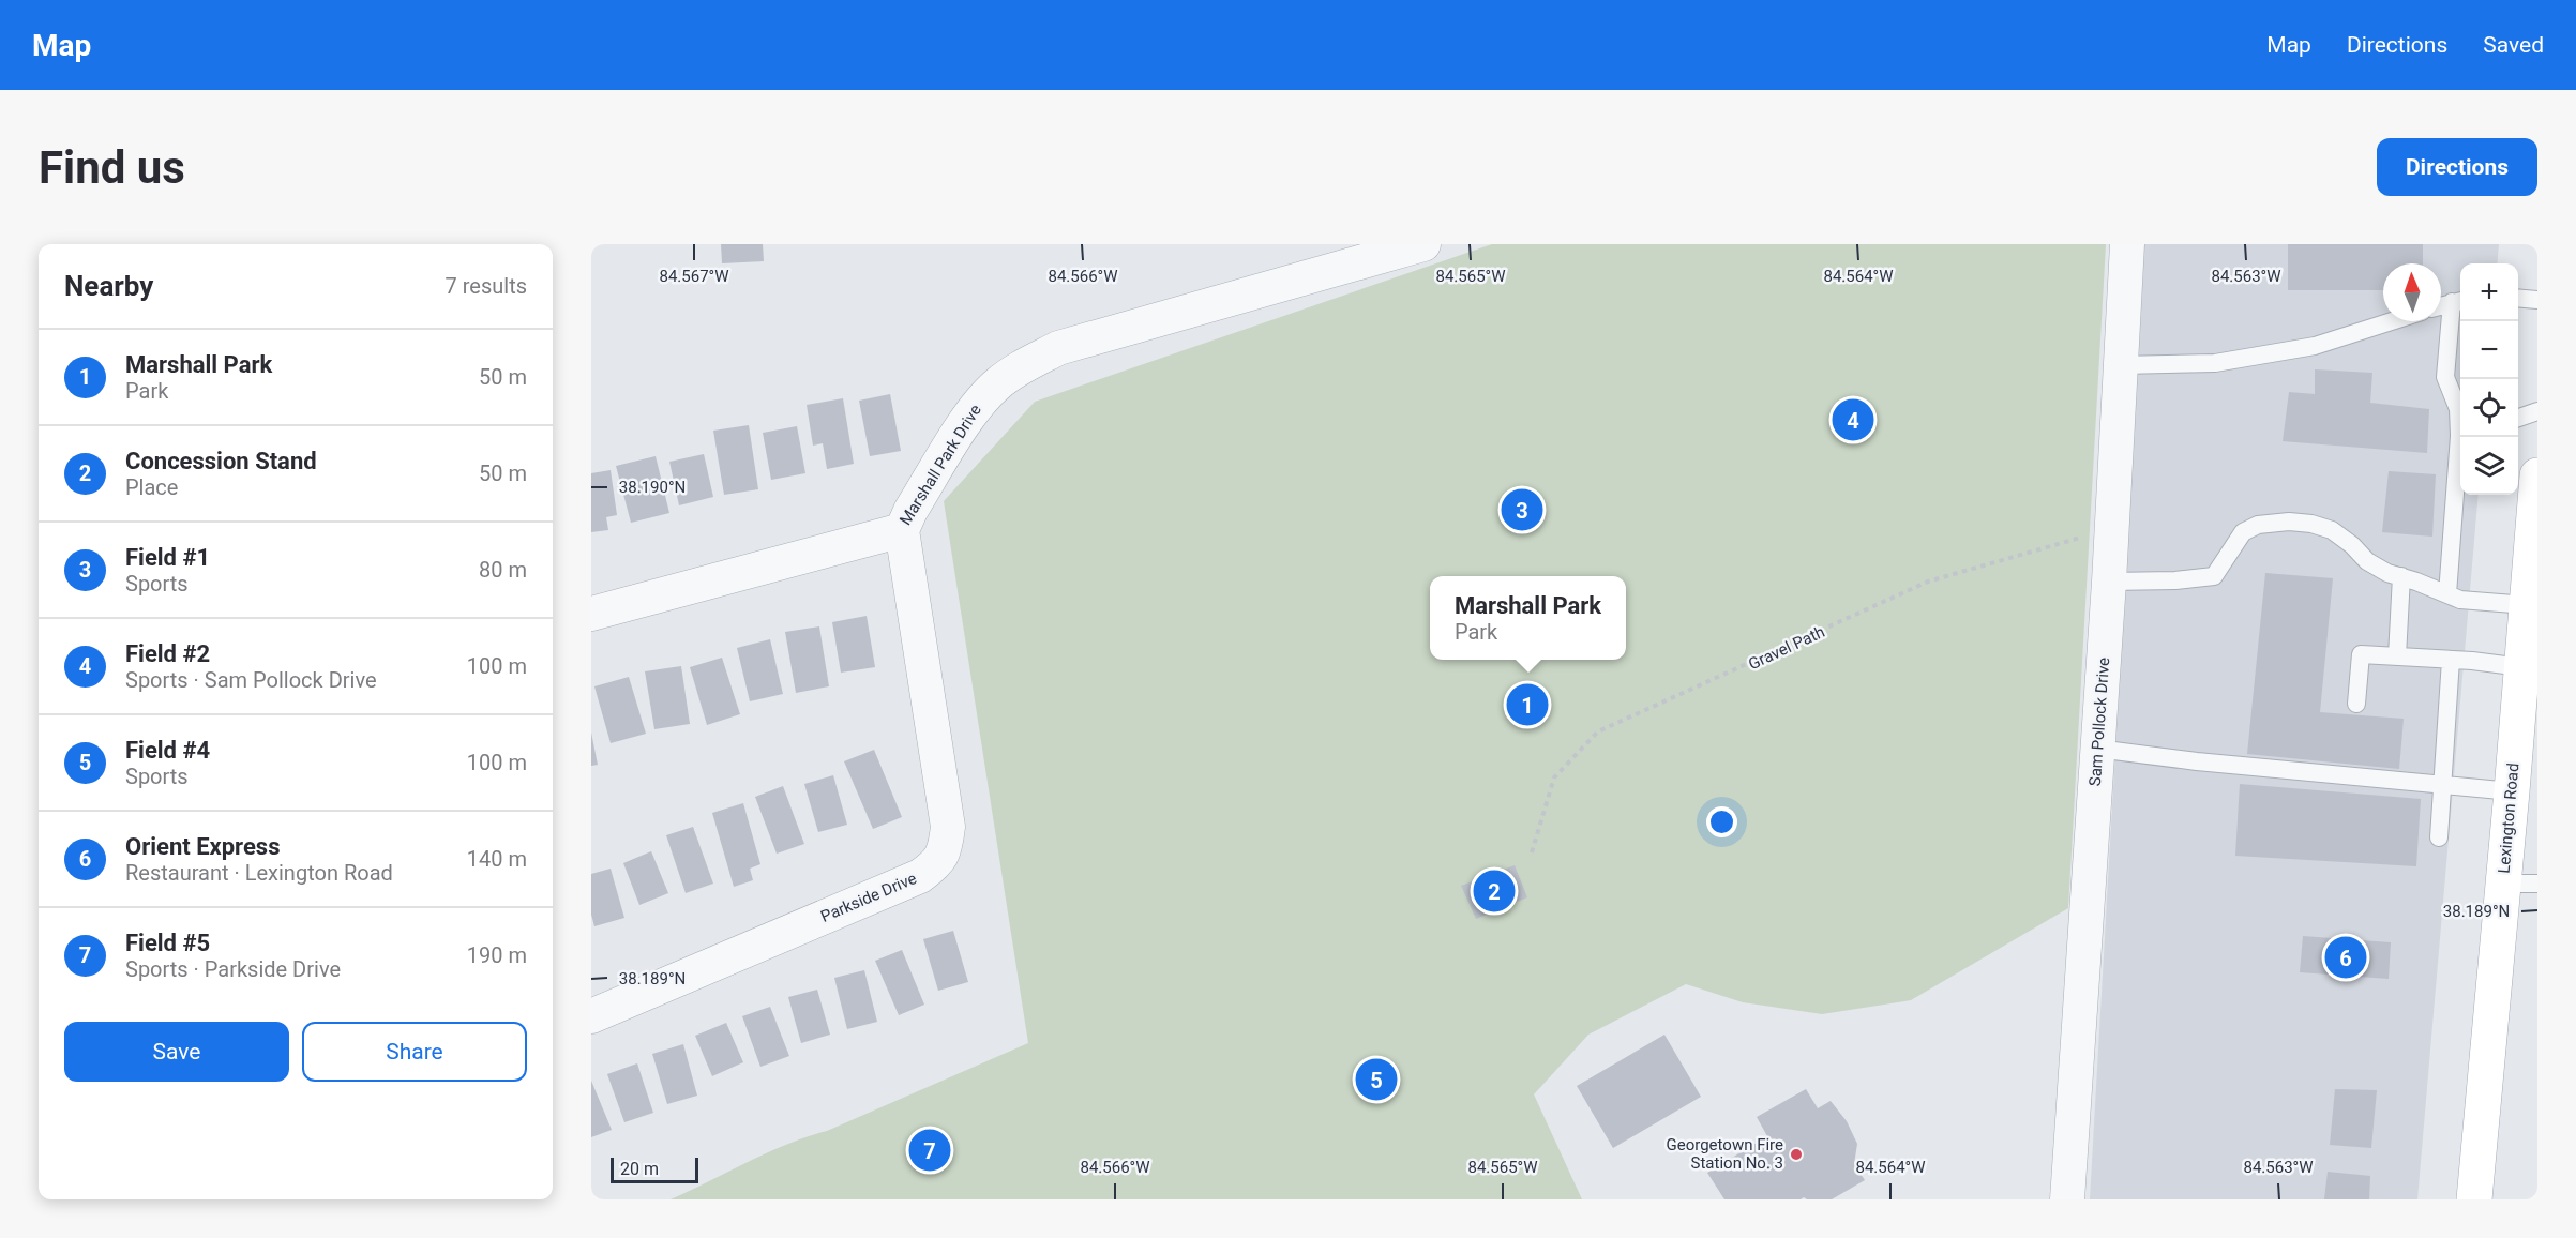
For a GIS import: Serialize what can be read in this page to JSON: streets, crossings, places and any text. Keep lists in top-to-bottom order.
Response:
{
  "streets": {
    "main road": ["Lexington Road"],
    "street": ["Marshall Park Drive", "Sam Pollock Drive", "Parkside Drive"],
    "path": ["Gravel Path"]
  },
  "crossings": [
    ["Marshall Park Drive", "Parkside Drive"],
    ["Gravel Path", "Sam Pollock Drive"]
  ],
  "places": ["Georgetown Fire Station No. 3"],
  "scale_bar": "20 m",
  "north": "top",
  "page": {
    "header": "Map",
    "nav": ["Map", "Directions", "Saved"],
    "buttons": [
      "Directions",
      ["Save", "Share"]
    ],
    "title": "Find us",
    "heading": ["Nearby", "7 results"],
    "map_buttons": ["+", "−"],
    "list": [
      {
        "mark": "1",
        "name": "Marshall Park",
        "note": "Park",
        "value": "50 m"
      },
      {
        "mark": "2",
        "name": "Concession Stand",
        "note": "Place",
        "value": "50 m"
      },
      {
        "mark": "3",
        "name": "Field #1",
        "note": "Sports",
        "value": "80 m"
      },
      {
        "mark": "4",
        "name": "Field #2",
        "note": "Sports · Sam Pollock Drive",
        "value": "100 m"
      },
      {
        "mark": "5",
        "name": "Field #4",
        "note": "Sports",
        "value": "100 m"
      },
      {
        "mark": "6",
        "name": "Orient Express",
        "note": "Restaurant · Lexington Road",
        "value": "140 m"
      },
      {
        "mark": "7",
        "name": "Field #5",
        "note": "Sports · Parkside Drive",
        "value": "190 m"
      }
    ],
    "pins": [
      "4",
      "3",
      "1",
      "2",
      "6",
      "5",
      "7"
    ],
    "popup": ["Marshall Park", "Park"],
    "scale": "20 m"
  },
  "coordinates": [
    "84.567°W",
    "84.566°W",
    "84.565°W",
    "84.564°W",
    "84.563°W",
    "38.190°N",
    "38.189°N"
  ]
}
